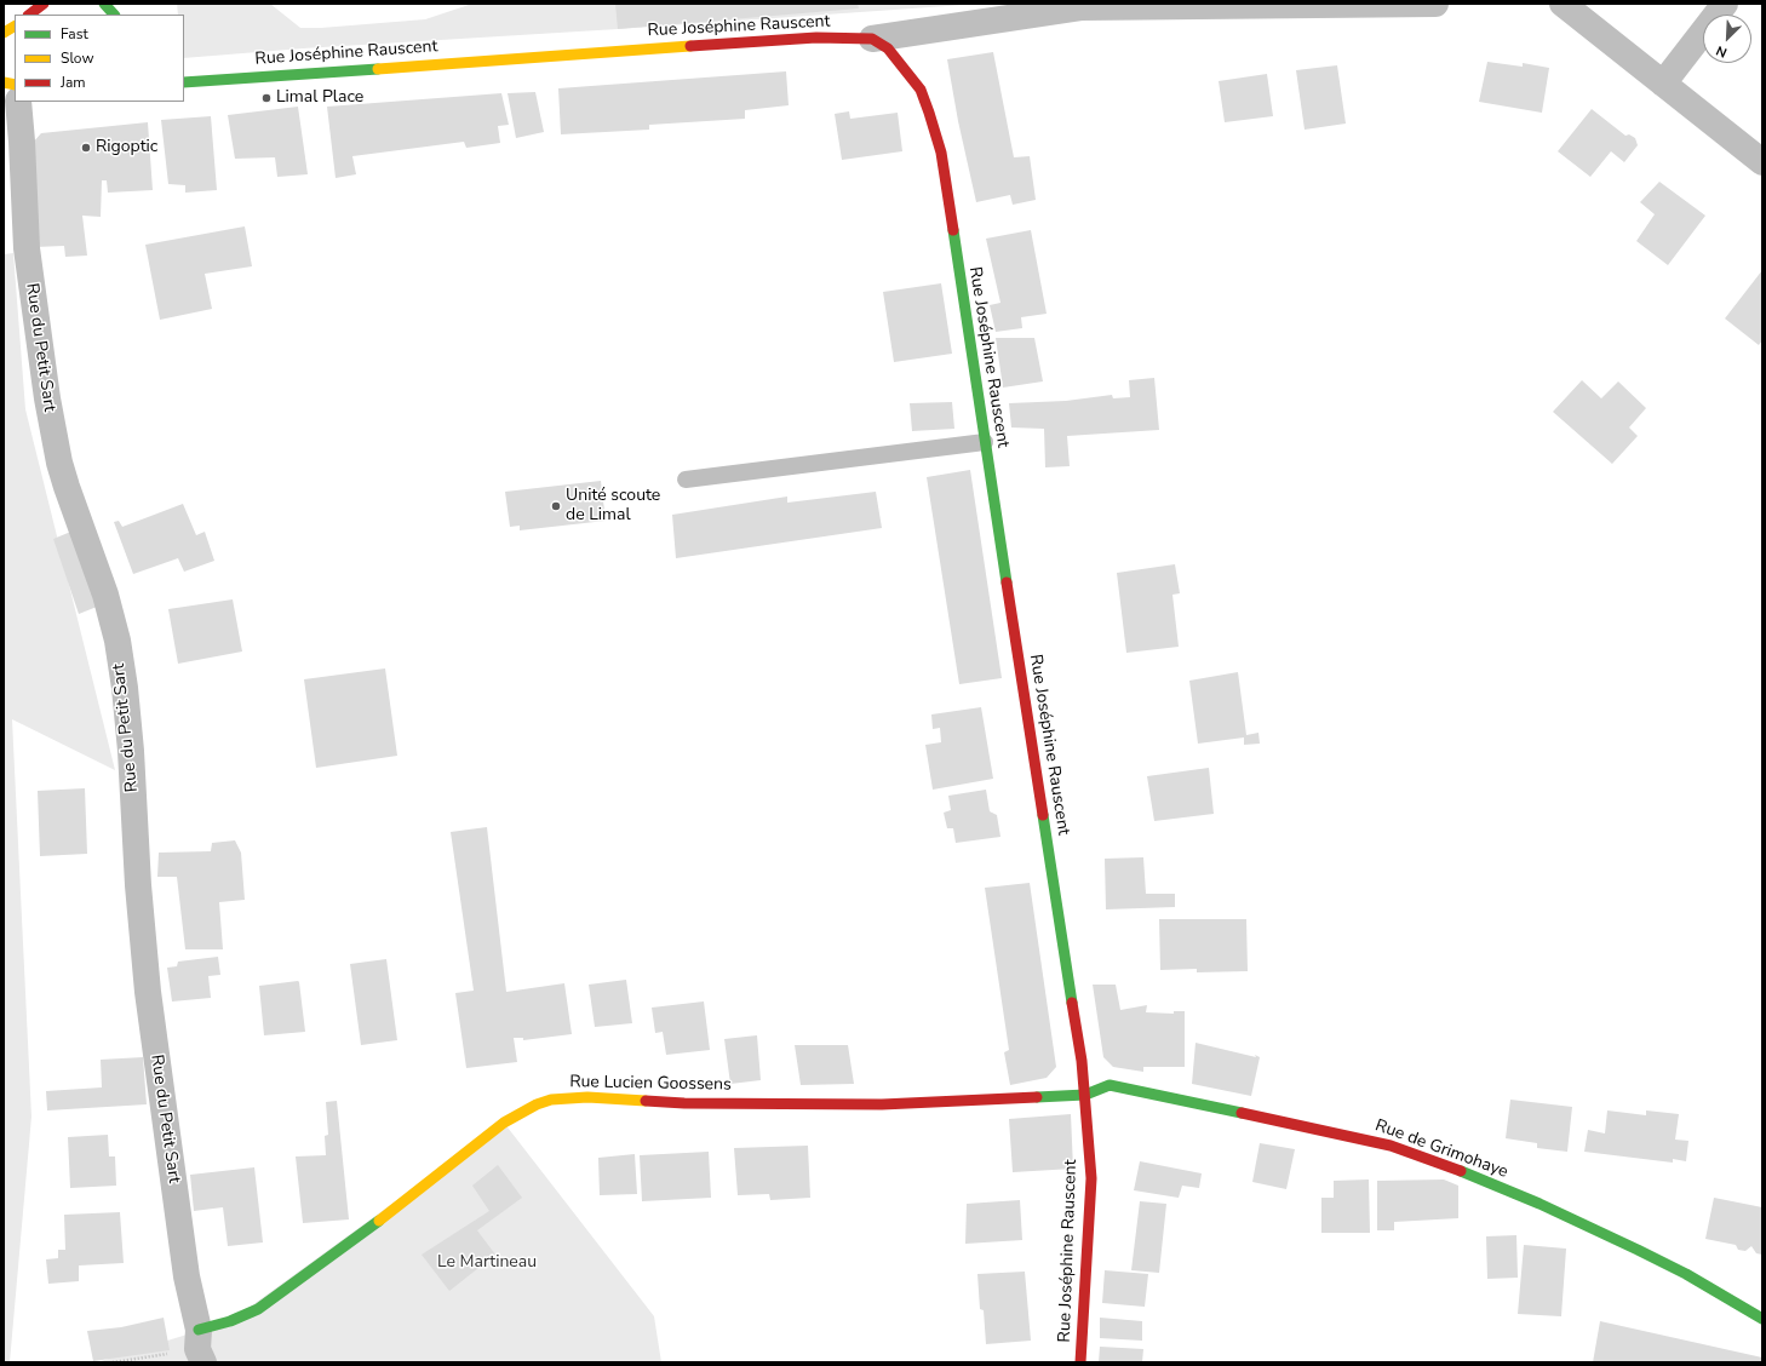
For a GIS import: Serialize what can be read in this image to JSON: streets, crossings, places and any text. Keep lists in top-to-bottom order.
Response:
{
  "streets": {
    "street": [
      "Rue Joséphine Rauscent",
      "Rue du Petit Sart",
      "Rue Lucien Goossens",
      "Rue de Grimohaye"
    ]
  },
  "crossings": [
    ["Rue Joséphine Rauscent", "Rue Lucien Goossens"],
    ["Rue Joséphine Rauscent", "Rue de Grimohaye"],
    ["Rue du Petit Sart", "Rue Lucien Goossens"],
    ["Rue Lucien Goossens", "Rue de Grimohaye"]
  ],
  "parks": ["Le Martineau"],
  "places": ["Limal Place", "Rigoptic", "Unité scoute de Limal"],
  "legend": ["Fast", "Slow", "Jam"],
  "north": "bottom left"
}
